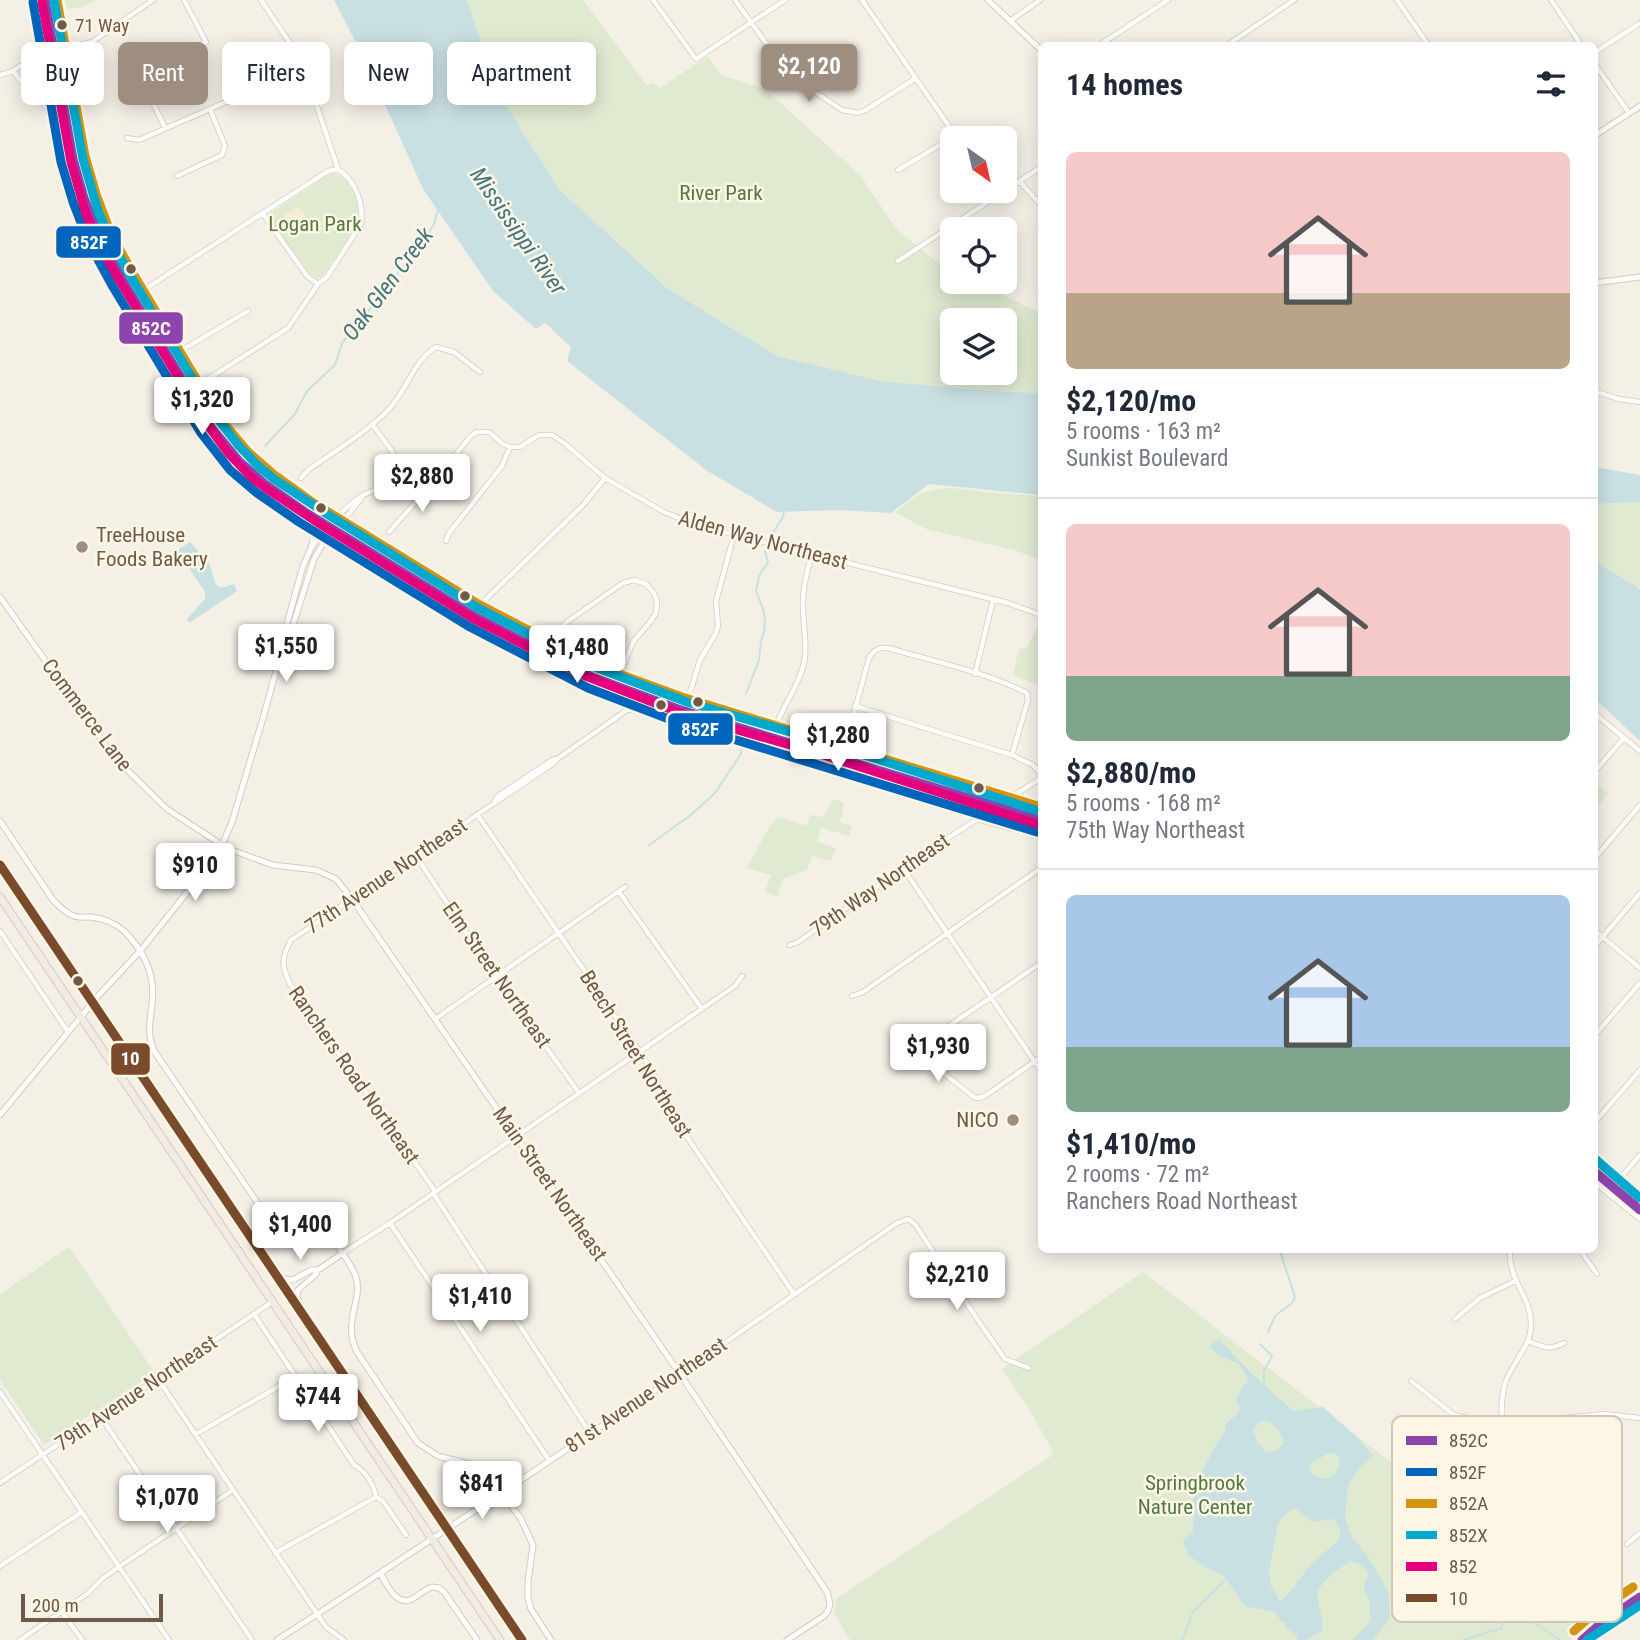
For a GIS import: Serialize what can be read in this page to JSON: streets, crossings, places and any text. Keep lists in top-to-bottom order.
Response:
{
  "streets": {
    "street": [
      "Alden Way Northeast",
      "Commerce Lane",
      "77th Avenue Northeast",
      "79th Way Northeast",
      "Elm Street Northeast",
      "Beech Street Northeast",
      "Ranchers Road Northeast",
      "Main Street Northeast",
      "79th Avenue Northeast",
      "81st Avenue Northeast"
    ]
  },
  "crossings": [
    ["Commerce Lane", "Main Street Northeast"],
    ["77th Avenue Northeast", "Elm Street Northeast"],
    ["77th Avenue Northeast", "Beech Street Northeast"],
    ["77th Avenue Northeast", "Ranchers Road Northeast"],
    ["77th Avenue Northeast", "Main Street Northeast"],
    ["Beech Street Northeast", "81st Avenue Northeast"],
    ["Ranchers Road Northeast", "81st Avenue Northeast"],
    ["Main Street Northeast", "81st Avenue Northeast"]
  ],
  "water": ["Mississippi River", "Oak Glen Creek"],
  "parks": ["River Park", "Logan Park", "Springbrook Nature Center"],
  "places": ["71 Way", "TreeHouse Foods Bakery", "NICO"],
  "lines": [
    "transit line 852C",
    "transit line 852A",
    "transit line 852X",
    "transit line 852F",
    "transit line 852",
    "transit line 10"
  ],
  "legend": [
    "852C",
    "852F",
    "852A",
    "852X",
    "852",
    "10"
  ],
  "scale_bar": "200 m",
  "north": "bottom right",
  "page": {
    "chip": [
      "Buy",
      "Rent",
      "Filters",
      "New",
      "Apartment"
    ],
    "heading": "14 homes",
    "price": [
      "$2,120",
      "$1,320",
      "$2,880",
      "$1,550",
      "$1,480",
      "$1,280",
      "$910",
      "$1,930",
      "$1,400",
      "$2,210",
      "$1,410",
      "$744",
      "$841",
      "$1,070"
    ],
    "list": [
      {
        "name": "$2,120/mo",
        "note": "5 rooms · 163 m² · Sunkist Boulevard"
      },
      {
        "name": "$2,880/mo",
        "note": "5 rooms · 168 m² · 75th Way Northeast"
      },
      {
        "name": "$1,410/mo",
        "note": "2 rooms · 72 m² · Ranchers Road Northeast"
      }
    ],
    "scale": "200 m"
  }
}
